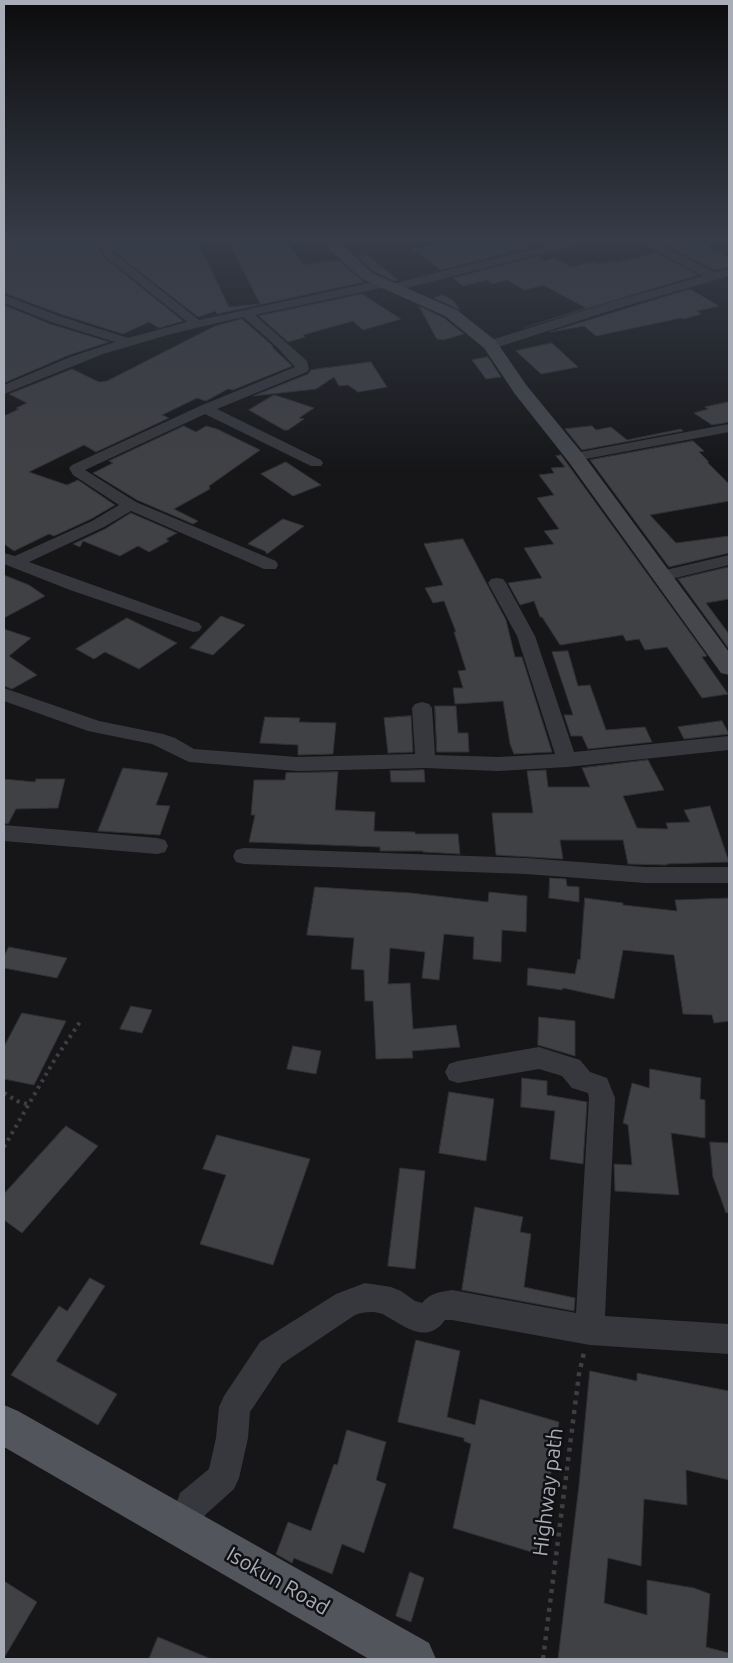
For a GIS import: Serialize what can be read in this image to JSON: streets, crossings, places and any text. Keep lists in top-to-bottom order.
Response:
{
  "streets": {
    "main road": ["Isokun Road"],
    "path": ["Highway path"]
  }
}
